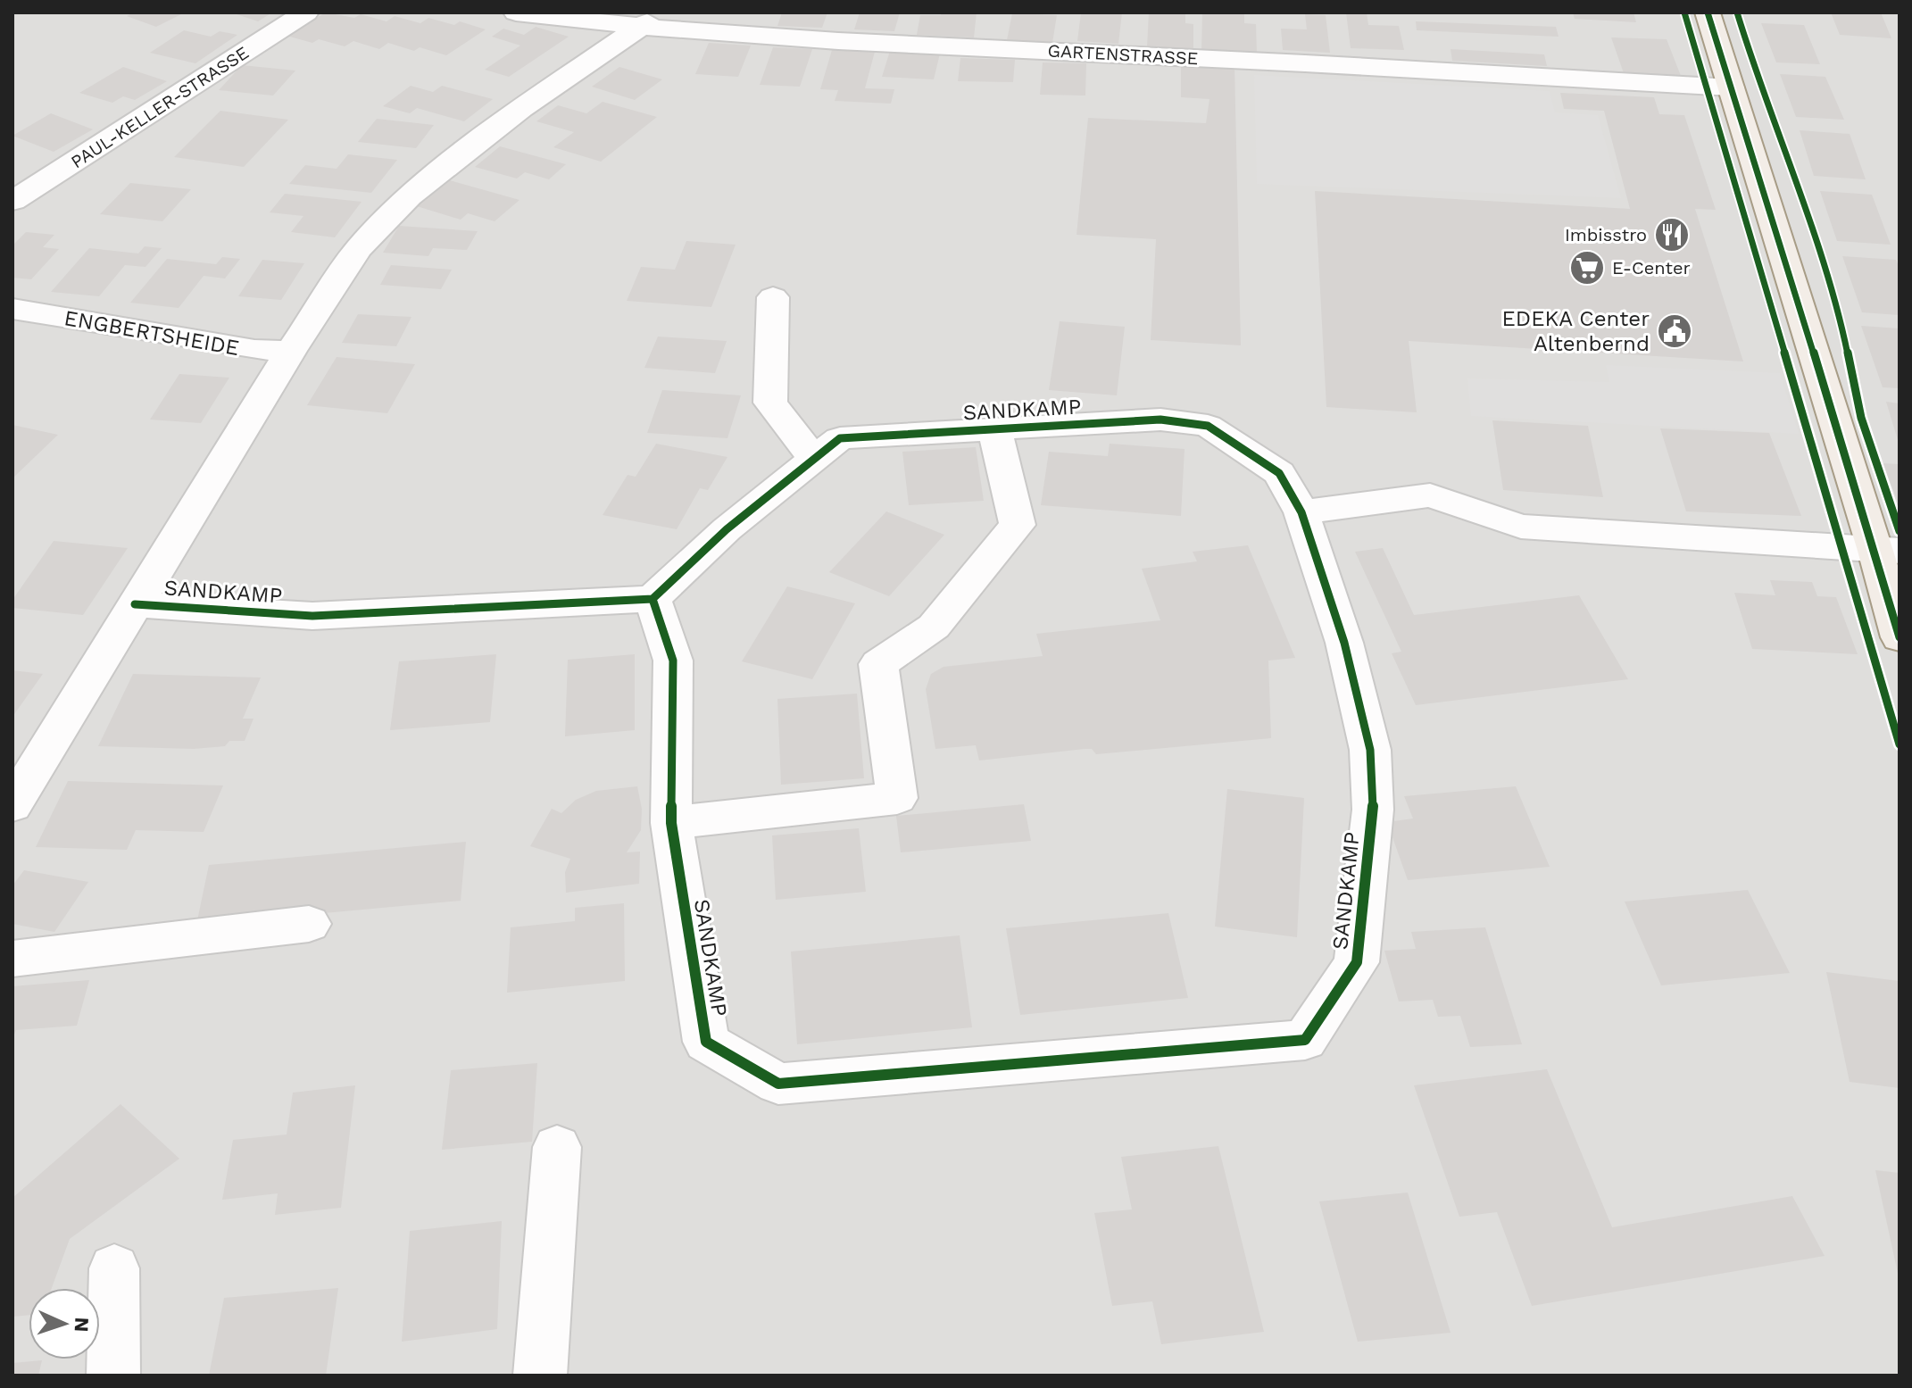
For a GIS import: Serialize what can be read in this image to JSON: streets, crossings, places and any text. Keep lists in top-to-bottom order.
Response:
{
  "streets": {
    "street": [
      "GARTENSTRASSE",
      "PAUL-KELLER-STRASSE",
      "ENGBERTSHEIDE",
      "SANDKAMP"
    ]
  },
  "places": {
    "restaurant": ["Imbisstro"],
    "supermarket": ["E-Center"],
    "public building": ["EDEKA Center Altenbernd"]
  },
  "north": "right"
}
